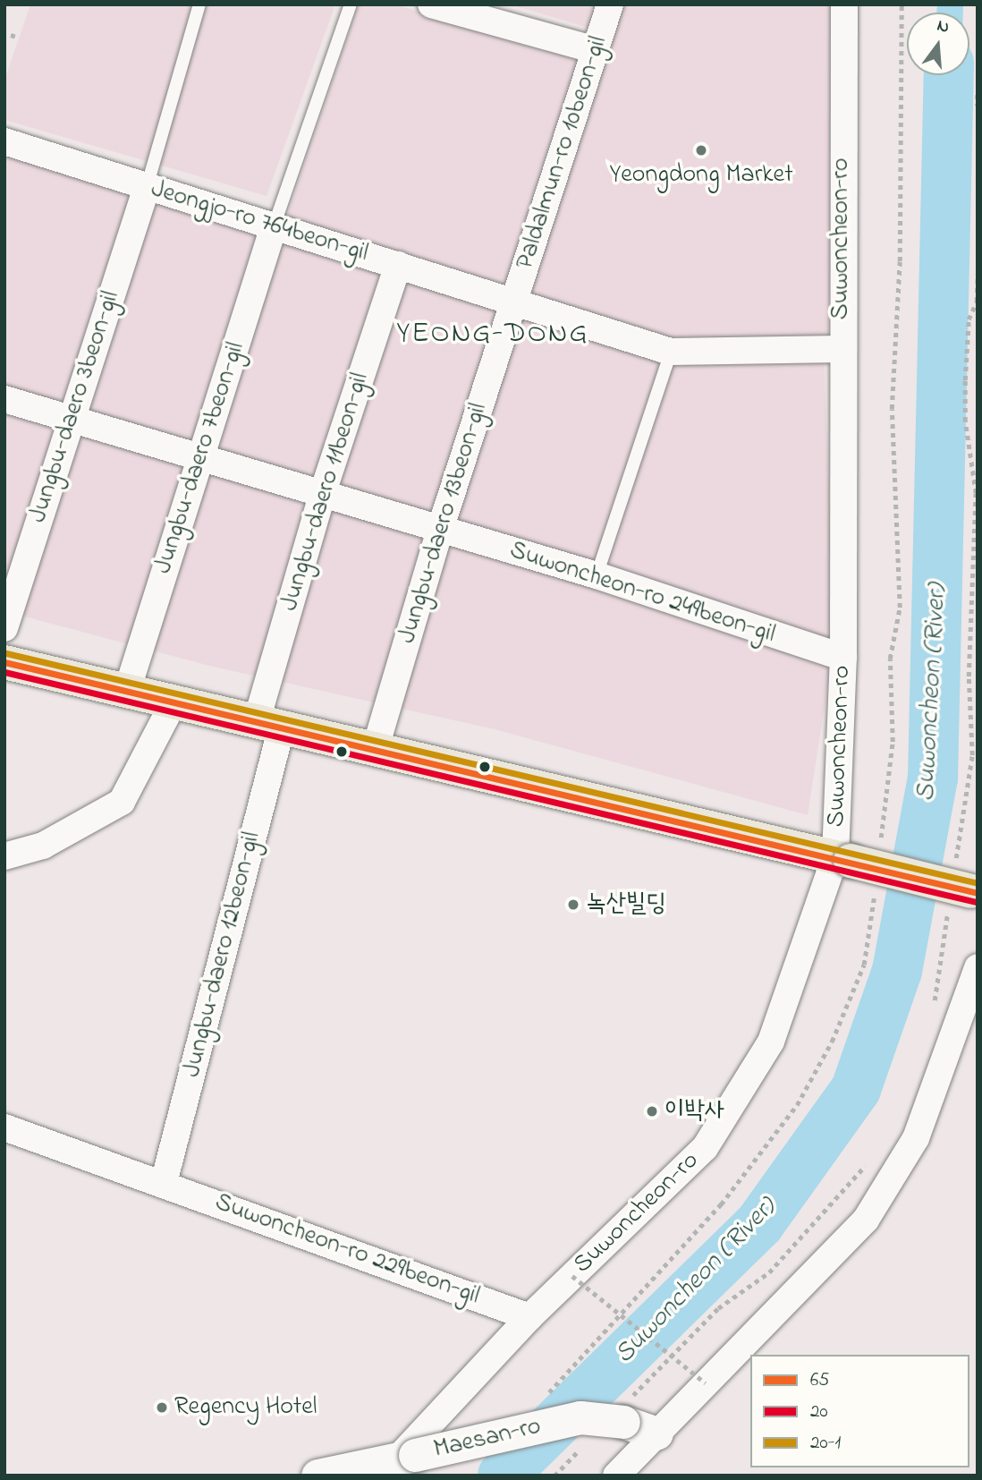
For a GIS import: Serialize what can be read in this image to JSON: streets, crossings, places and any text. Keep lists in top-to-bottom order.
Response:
{
  "streets": {
    "street": [
      "Paldalmun-ro 10beon-gil",
      "Jeongjo-ro 764beon-gil",
      "Suwoncheon-ro",
      "Jungbu-daero 3beon-gil",
      "Jungbu-daero 7beon-gil",
      "Jungbu-daero 11beon-gil",
      "Jungbu-daero 13beon-gil",
      "Suwoncheon-ro 249beon-gil",
      "Jungbu-daero 12beon-gil",
      "Suwoncheon-ro 229beon-gil",
      "Maesan-ro"
    ]
  },
  "crossings": [
    ["Paldalmun-ro 10beon-gil", "Jeongjo-ro 764beon-gil"],
    ["Paldalmun-ro 10beon-gil", "Jungbu-daero 13beon-gil"],
    ["Jeongjo-ro 764beon-gil", "Suwoncheon-ro"],
    ["Jeongjo-ro 764beon-gil", "Jungbu-daero 3beon-gil"],
    ["Jeongjo-ro 764beon-gil", "Jungbu-daero 7beon-gil"],
    ["Jeongjo-ro 764beon-gil", "Jungbu-daero 11beon-gil"],
    ["Jeongjo-ro 764beon-gil", "Jungbu-daero 13beon-gil"],
    ["Suwoncheon-ro", "Suwoncheon-ro 249beon-gil"],
    ["Suwoncheon-ro", "Suwoncheon-ro 229beon-gil"],
    ["Suwoncheon-ro", "Maesan-ro"],
    ["Jungbu-daero 3beon-gil", "Suwoncheon-ro 249beon-gil"],
    ["Jungbu-daero 7beon-gil", "Suwoncheon-ro 249beon-gil"],
    ["Jungbu-daero 11beon-gil", "Suwoncheon-ro 249beon-gil"],
    ["Jungbu-daero 11beon-gil", "Jungbu-daero 12beon-gil"],
    ["Jungbu-daero 13beon-gil", "Suwoncheon-ro 249beon-gil"],
    ["Jungbu-daero 12beon-gil", "Suwoncheon-ro 229beon-gil"]
  ],
  "districts": ["YEONG-DONG"],
  "water": ["Suwoncheon (River)"],
  "places": [
    "Yeongdong Market",
    "녹산빌딩",
    "이박사",
    "Regency Hotel"
  ],
  "lines": ["transit line 20-1", "transit line 65", "transit line 20"],
  "legend": ["65", "20", "20-1"],
  "north": "top"
}
